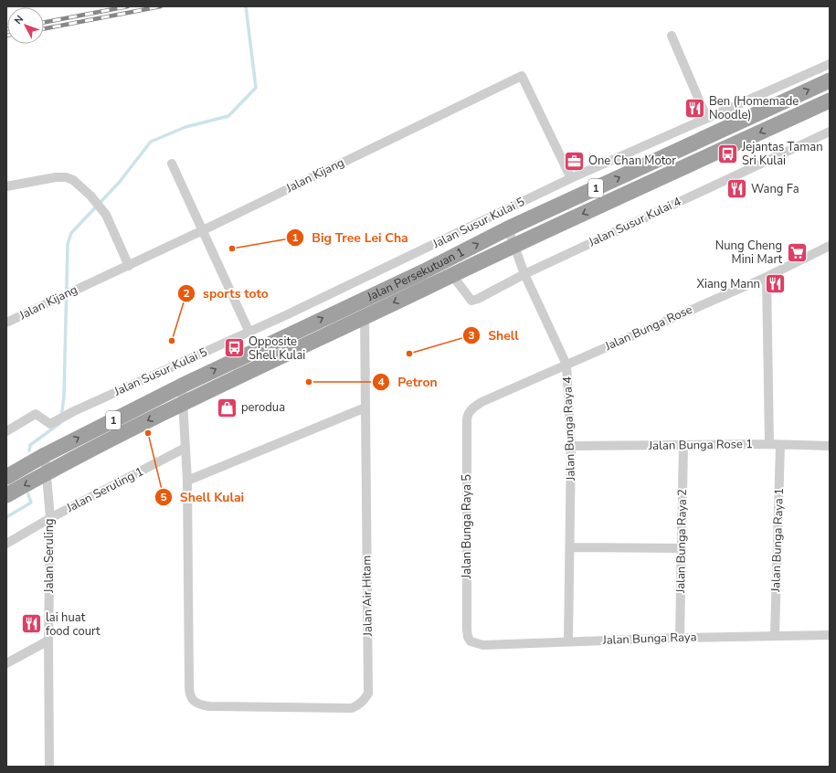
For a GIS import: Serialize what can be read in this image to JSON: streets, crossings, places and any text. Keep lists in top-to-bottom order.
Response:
{
  "streets": {
    "highway": ["1", "Jalan Persekutuan 1"],
    "street": [
      "Jalan Kijang",
      "Jalan Susur Kulai 4",
      "Jalan Susur Kulai 5",
      "Jalan Bunga Rose",
      "Jalan Bunga Raya 4",
      "Jalan Bunga Rose 1",
      "Jalan Seruling 1",
      "Jalan Bunga Raya 5",
      "Jalan Bunga Raya 1",
      "Jalan Bunga Raya 2",
      "Jalan Seruling",
      "Jalan Air Hitam",
      "Jalan Bunga Raya"
    ]
  },
  "crossings": [
    ["Jalan Kijang", "Jalan Susur Kulai 5"],
    ["Jalan Susur Kulai 4", "Jalan Persekutuan 1"],
    ["Jalan Susur Kulai 4", "Jalan Bunga Raya 4"],
    ["Jalan Persekutuan 1", "Jalan Bunga Raya 4"],
    ["Jalan Persekutuan 1", "Jalan Seruling"],
    ["Jalan Persekutuan 1", "Jalan Air Hitam"],
    ["Jalan Bunga Rose", "Jalan Bunga Raya 4"],
    ["Jalan Bunga Rose", "Jalan Bunga Raya 5"],
    ["Jalan Bunga Raya 4", "Jalan Bunga Rose 1"],
    ["Jalan Bunga Raya 4", "Jalan Bunga Raya"],
    ["Jalan Bunga Rose 1", "Jalan Bunga Raya 1"],
    ["Jalan Bunga Rose 1", "Jalan Bunga Raya 2"],
    ["Jalan Seruling 1", "Jalan Seruling"],
    ["Jalan Bunga Raya 5", "Jalan Bunga Raya"],
    ["Jalan Bunga Raya 1", "Jalan Bunga Raya"],
    ["Jalan Bunga Raya 2", "Jalan Bunga Raya"]
  ],
  "places": {
    "restaurant": [
      "Ben (Homemade Noodle)",
      "Wang Fa",
      "Xiang Mann",
      "lai huat food court"
    ],
    "bus stop": ["Jejantas Taman Sri Kulai", "Opposite Shell Kulai"],
    "office": ["One Chan Motor"],
    "other": [
      "Big Tree Lei Cha",
      "sports toto",
      "Shell",
      "Petron",
      "Shell Kulai"
    ],
    "supermarket": ["Nung Cheng Mini Mart"],
    "shop": ["perodua"]
  },
  "north": "top left"
}
